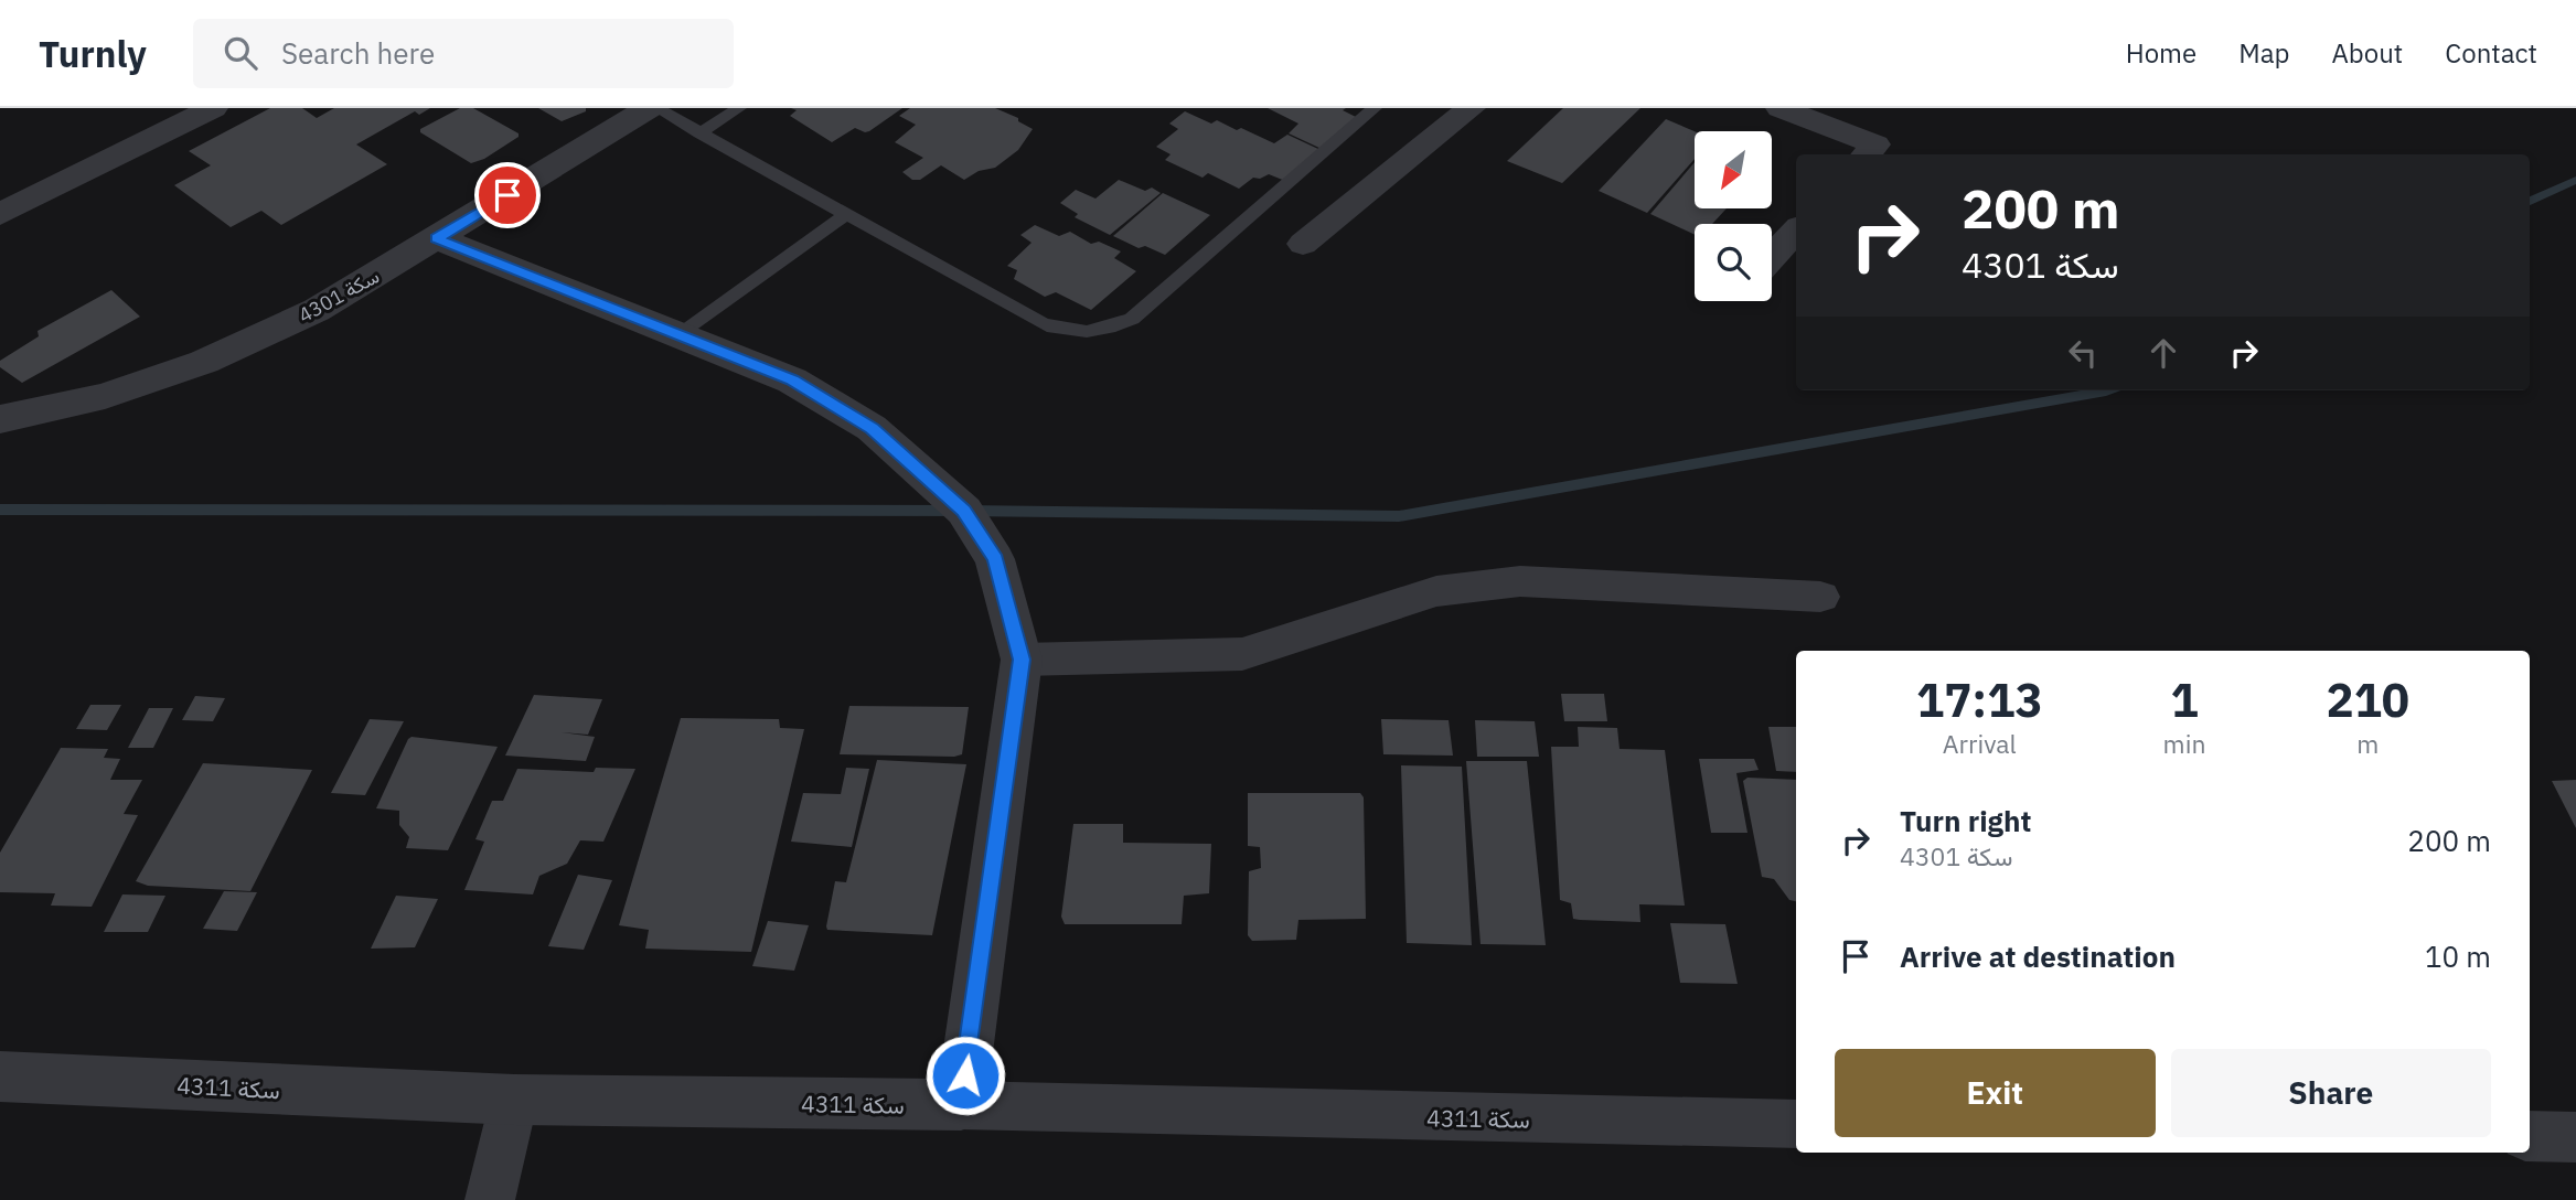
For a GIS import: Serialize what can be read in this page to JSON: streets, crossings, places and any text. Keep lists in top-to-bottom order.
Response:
{
  "streets": {
    "street": ["سكة 4301", "سكة 4311"]
  },
  "north": "bottom left",
  "page": {
    "header": "Turnly",
    "search": "Search here",
    "nav": [
      "Home",
      "Map",
      "About",
      "Contact"
    ],
    "turn": ["200 m", "سكة 4301"],
    "eta": [
      "17:13",
      "Arrival",
      "1",
      "min",
      "210",
      "m"
    ],
    "list": [
      {
        "name": "Turn right",
        "note": "سكة 4301",
        "value": "200 m"
      },
      {
        "name": "Arrive at destination",
        "value": "10 m"
      }
    ],
    "buttons": ["Exit", "Share"]
  }
}
